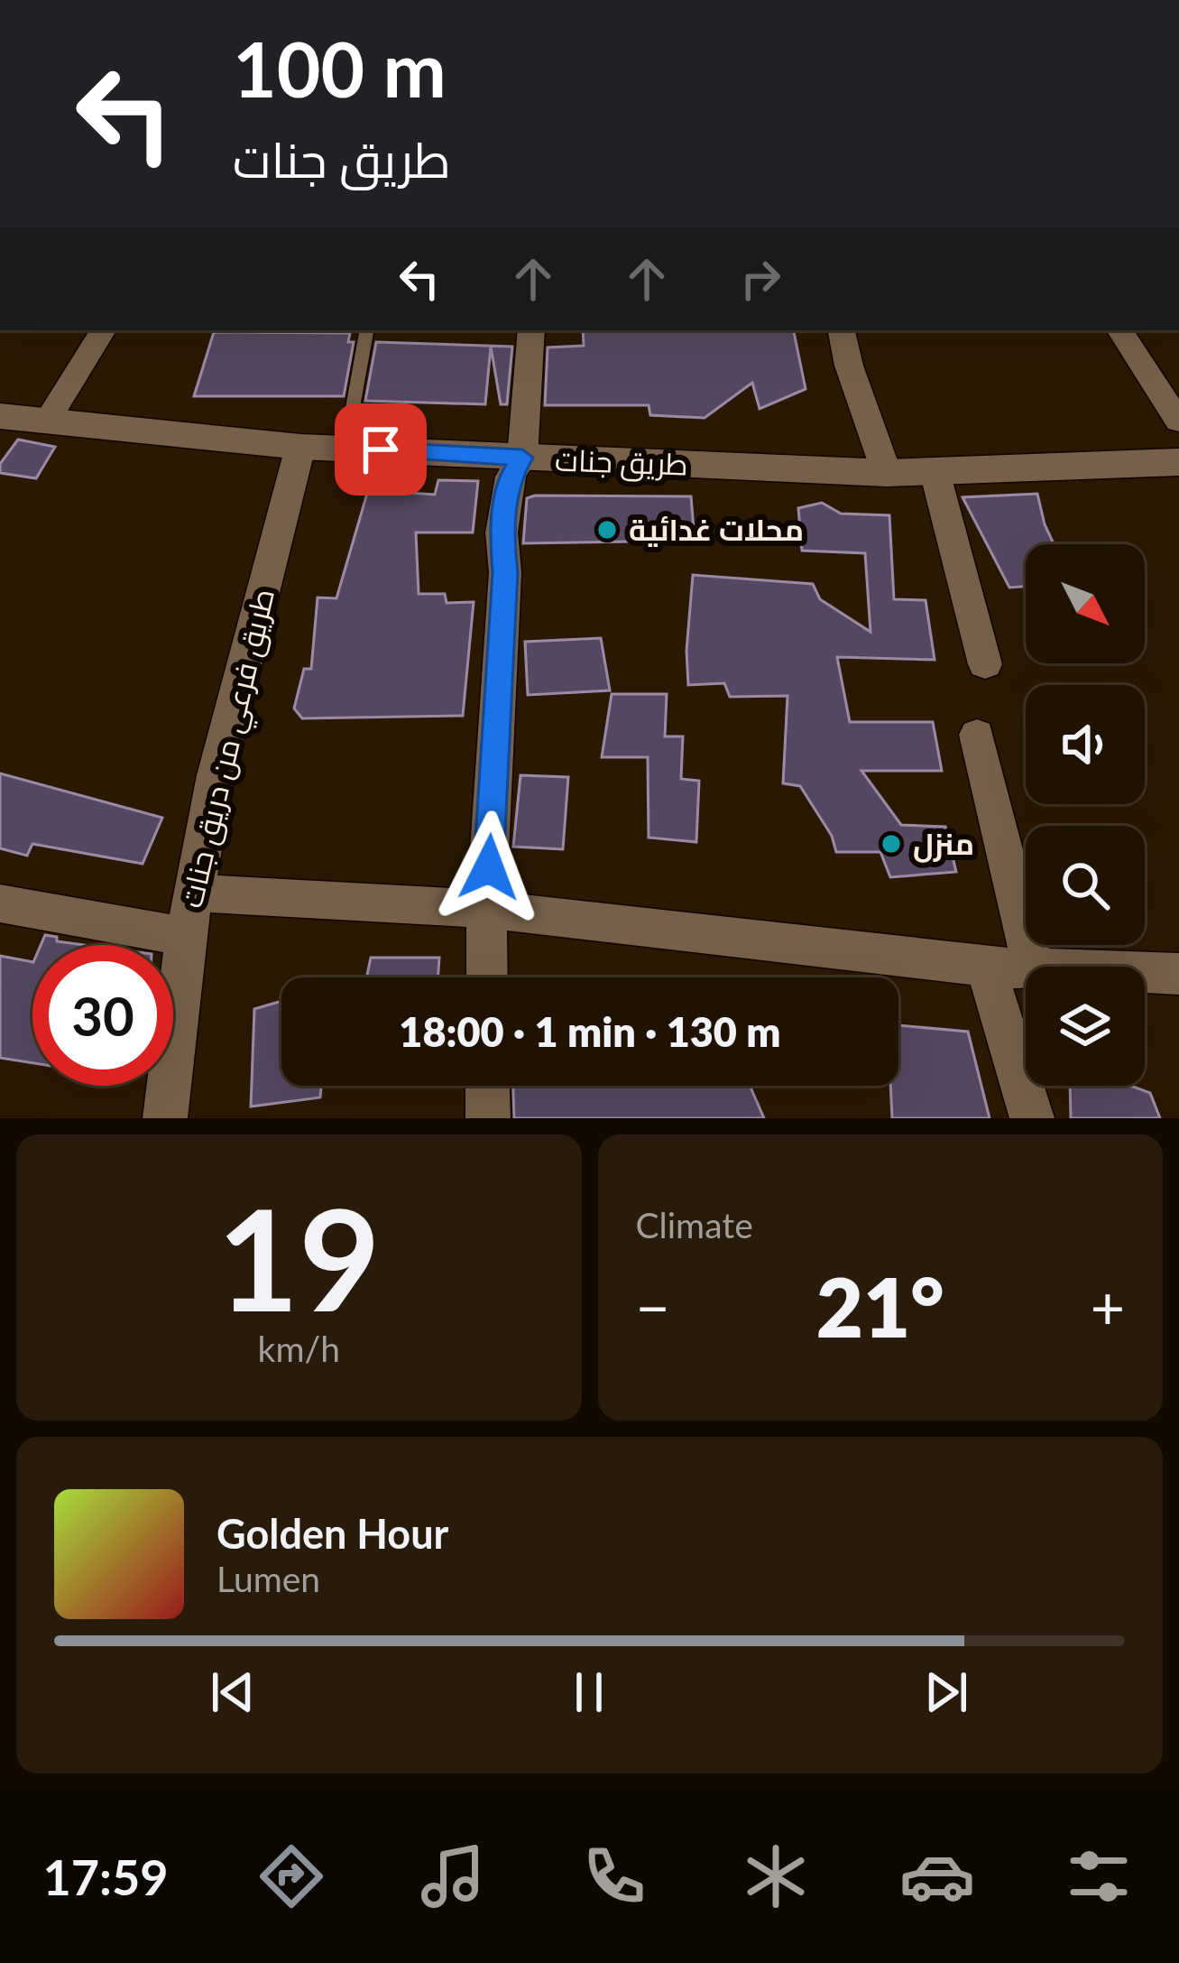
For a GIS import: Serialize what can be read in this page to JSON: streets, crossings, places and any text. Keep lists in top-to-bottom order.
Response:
{
  "streets": {
    "street": ["طريق جنات", "طريق فرعي من دريق جنات"]
  },
  "crossings": [
    ["طريق جنات", "طريق فرعي من دريق جنات"]
  ],
  "places": ["محلات غدائية", "منزل"],
  "north": "bottom right",
  "page": {
    "turn": ["100 m", "طريق جنات"],
    "limit": "30",
    "trip": "18:00 · 1 min · 130 m",
    "tile": [
      ["19", "km/h"],
      "Climate"
    ],
    "heat": ["−", "21°", "+"],
    "song": ["Golden Hour", "Lumen"],
    "tabs": "17:59"
  }
}
